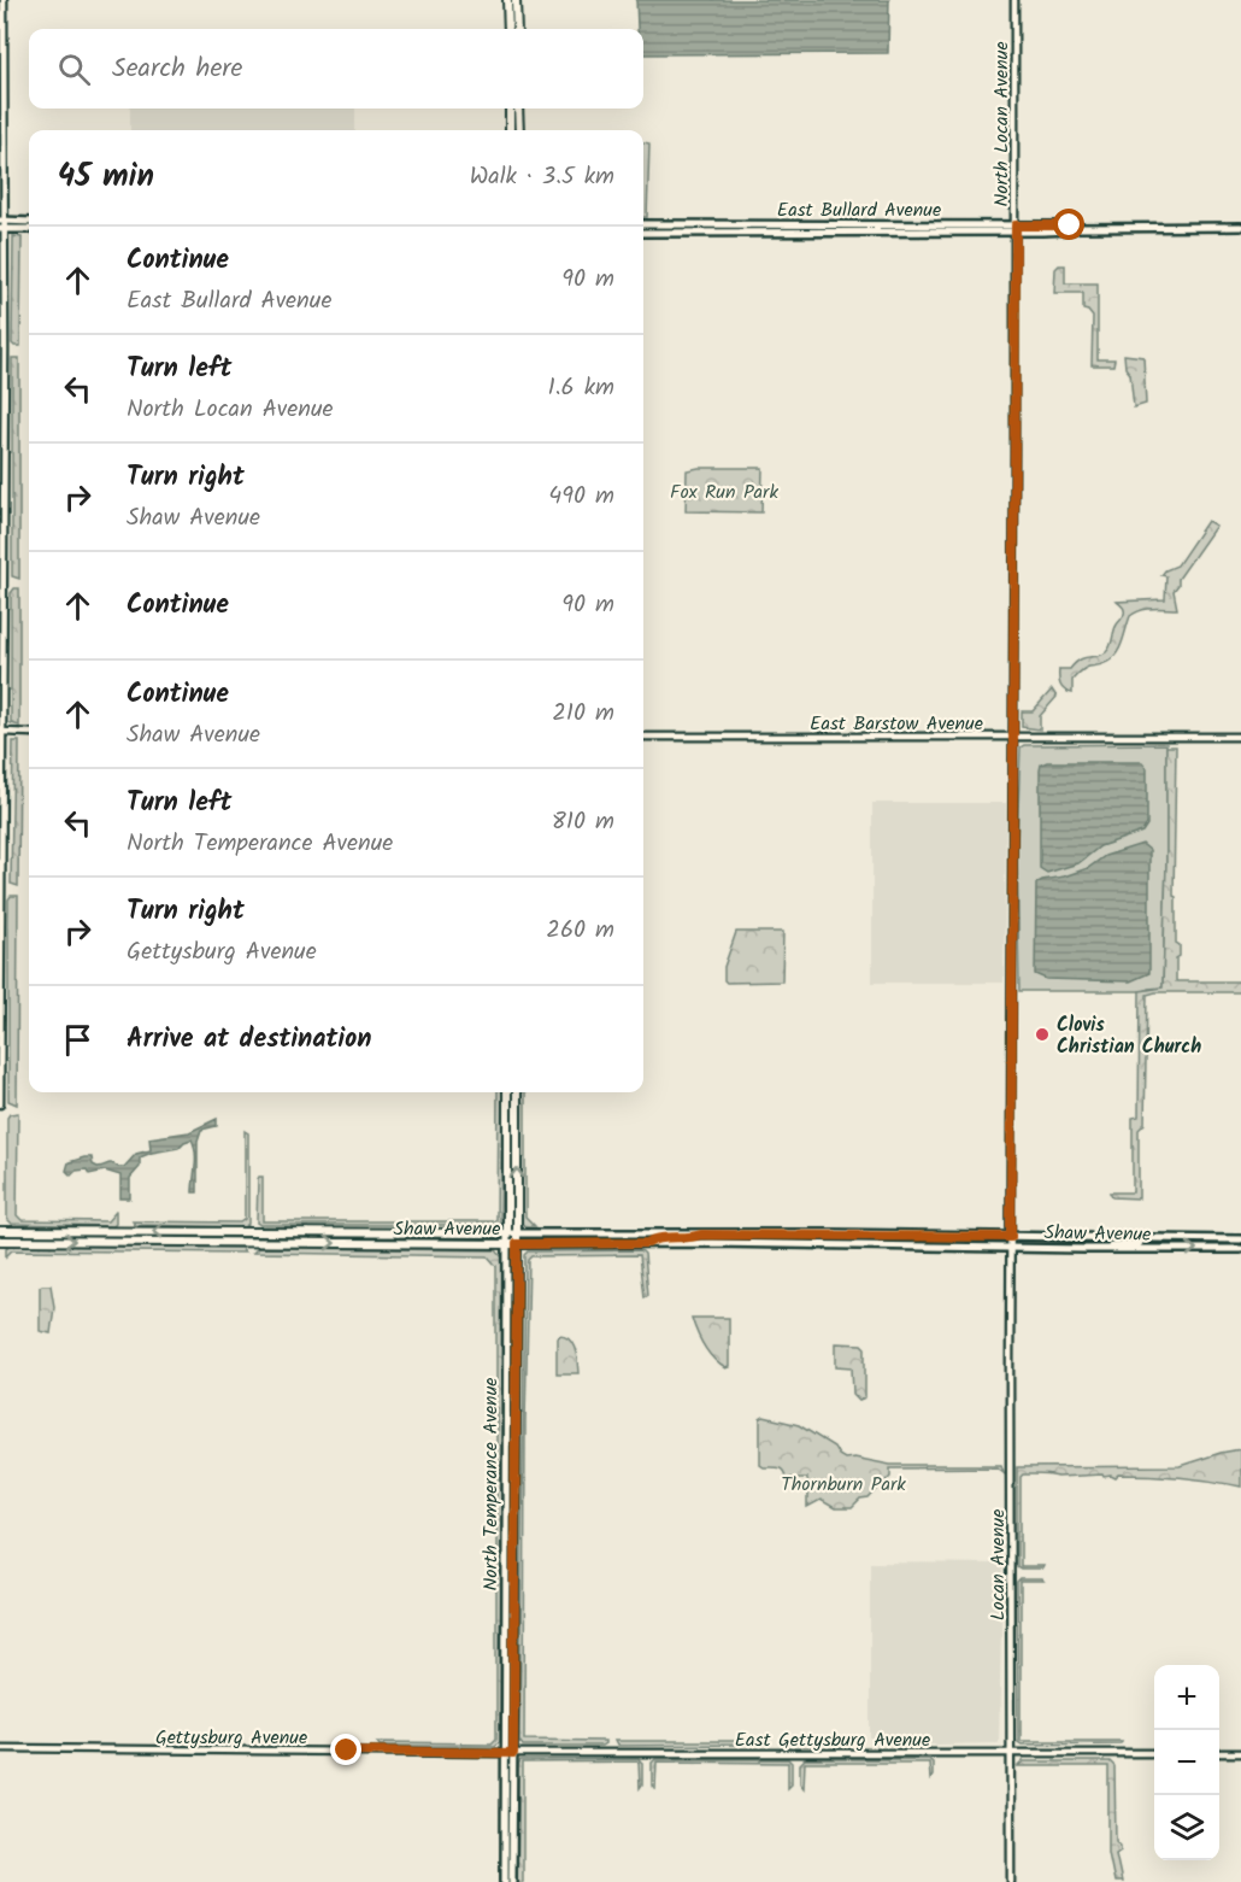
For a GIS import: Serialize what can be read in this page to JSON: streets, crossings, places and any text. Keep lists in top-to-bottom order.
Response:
{
  "streets": {
    "main road": ["East Bullard Avenue", "Shaw Avenue", "North Temperance Avenue"],
    "street": [
      "North Locan Avenue",
      "East Barstow Avenue",
      "Locan Avenue",
      "Gettysburg Avenue",
      "East Gettysburg Avenue"
    ]
  },
  "crossings": [
    ["North Locan Avenue", "East Bullard Avenue"],
    ["North Locan Avenue", "East Barstow Avenue"],
    ["North Locan Avenue", "Shaw Avenue"],
    ["North Locan Avenue", "Locan Avenue"],
    ["Shaw Avenue", "North Temperance Avenue"],
    ["Shaw Avenue", "Locan Avenue"],
    ["North Temperance Avenue", "Gettysburg Avenue"],
    ["North Temperance Avenue", "East Gettysburg Avenue"],
    ["Locan Avenue", "East Gettysburg Avenue"],
    ["Gettysburg Avenue", "East Gettysburg Avenue"]
  ],
  "parks": ["Fox Run Park", "Thornburn Park"],
  "places": ["Clovis Christian Church"],
  "page": {
    "search": "Search here",
    "heading": ["45 min", "Walk · 3.5 km"],
    "list": [
      ["Continue", "East Bullard Avenue", "90 m"],
      ["Turn left", "North Locan Avenue", "1.6 km"],
      ["Turn right", "Shaw Avenue", "490 m"],
      ["Continue", "90 m"],
      ["Continue", "Shaw Avenue", "210 m"],
      ["Turn left", "North Temperance Avenue", "810 m"],
      ["Turn right", "Gettysburg Avenue", "260 m"],
      "Arrive at destination"
    ],
    "map_buttons": ["+", "−"]
  }
}
